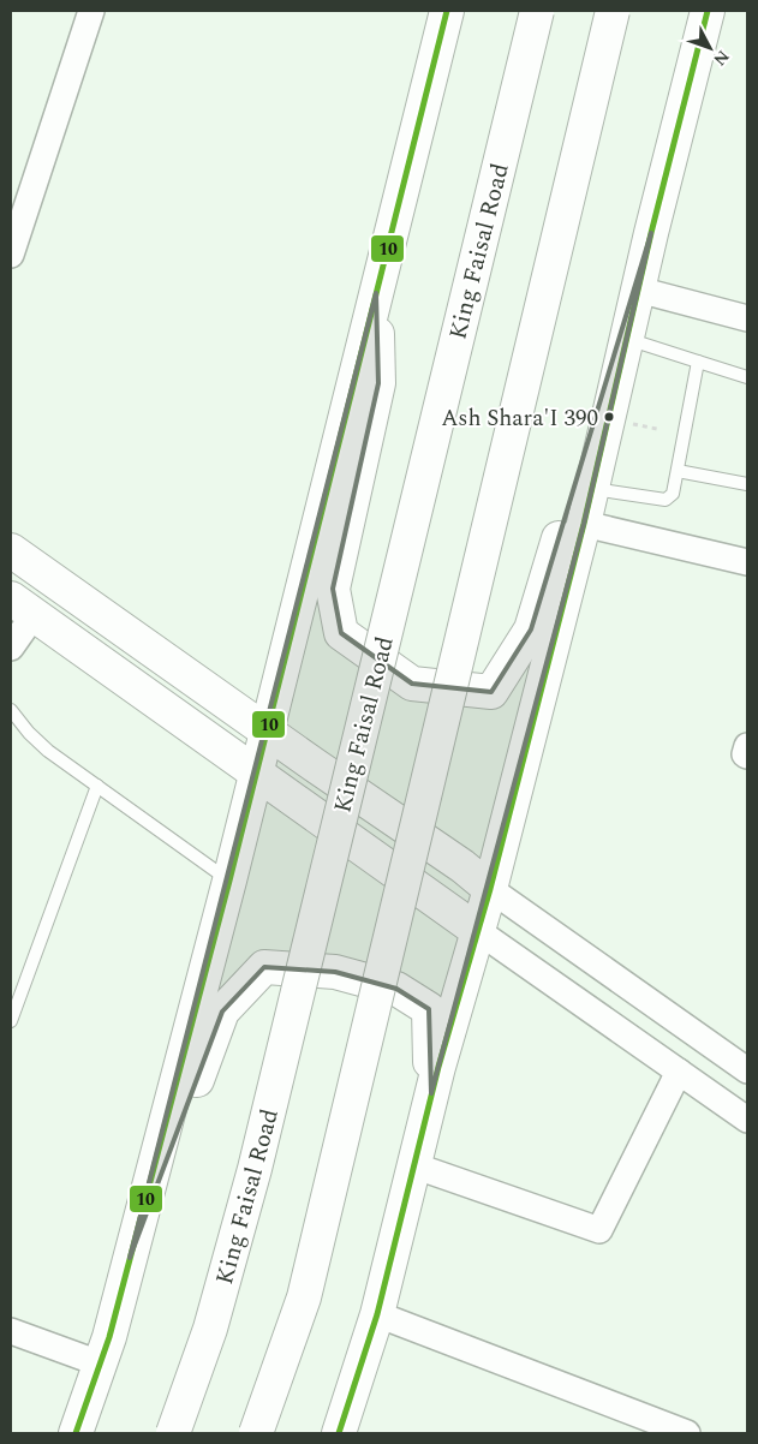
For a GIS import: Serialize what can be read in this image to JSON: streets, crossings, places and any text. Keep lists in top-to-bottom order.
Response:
{
  "streets": {
    "main road": ["King Faisal Road"]
  },
  "places": ["Ash Shara'I 390"],
  "lines": ["transit line 10"],
  "north": "bottom right"
}
